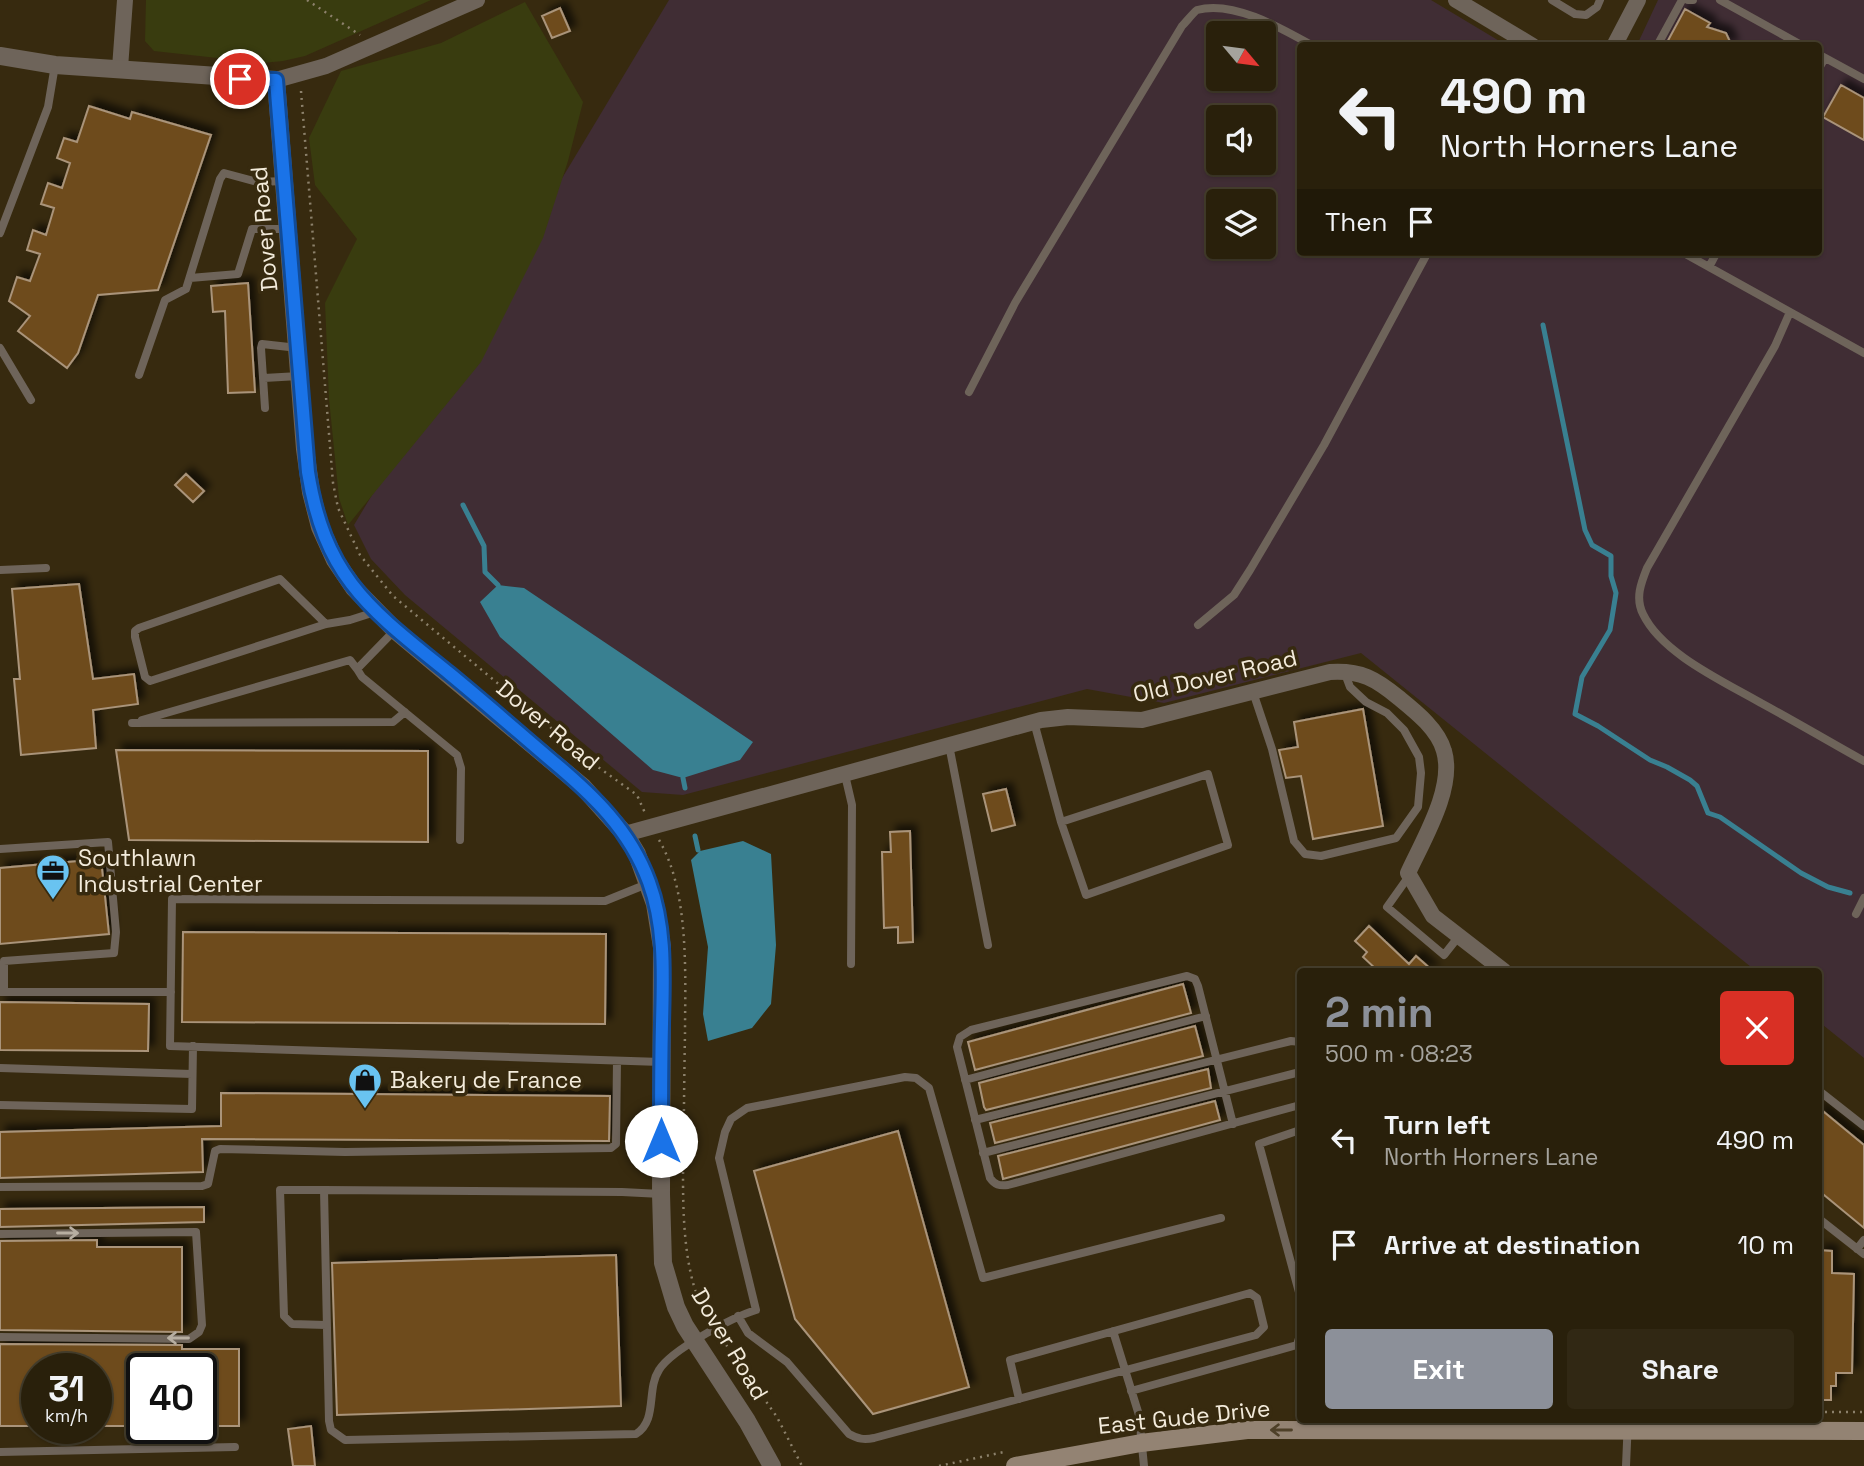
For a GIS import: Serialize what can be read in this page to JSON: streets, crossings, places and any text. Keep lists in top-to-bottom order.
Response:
{
  "streets": {
    "main road": ["East Gude Drive"],
    "street": ["Dover Road", "Old Dover Road"]
  },
  "crossings": [
    ["Dover Road", "Old Dover Road"]
  ],
  "one_way": ["East Gude Drive"],
  "places": {
    "office": ["Southlawn Industrial Center"],
    "shop": ["Bakery de France"]
  },
  "north": "bottom right",
  "page": {
    "turn": ["490 m", "North Horners Lane"],
    "then": "Then",
    "heading": ["2 min", "500 m · 08:23"],
    "list": [
      {
        "name": "Turn left",
        "note": "North Horners Lane",
        "value": "490 m"
      },
      {
        "name": "Arrive at destination",
        "value": "10 m"
      }
    ],
    "buttons": ["Exit", "Share"],
    "speed": "31 km/h",
    "limit": "40"
  }
}
